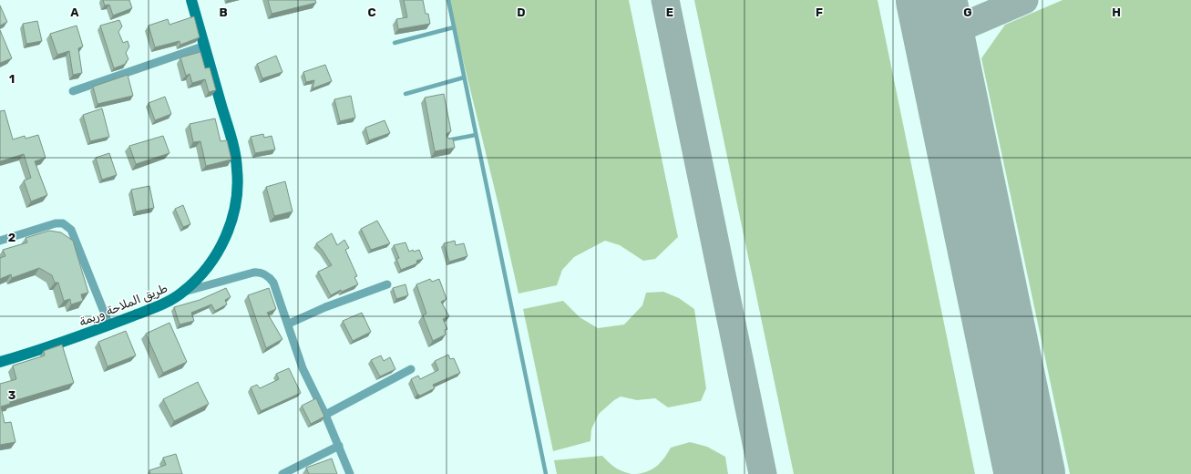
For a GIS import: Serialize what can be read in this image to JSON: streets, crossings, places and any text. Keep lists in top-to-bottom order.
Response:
{
  "streets": {
    "street": ["طريق الملاحة وريمة"]
  },
  "grid": {
    "columns": [
      "A",
      "B",
      "C",
      "D",
      "E",
      "F",
      "G",
      "H"
    ],
    "rows": ["1", "2", "3"]
  }
}
